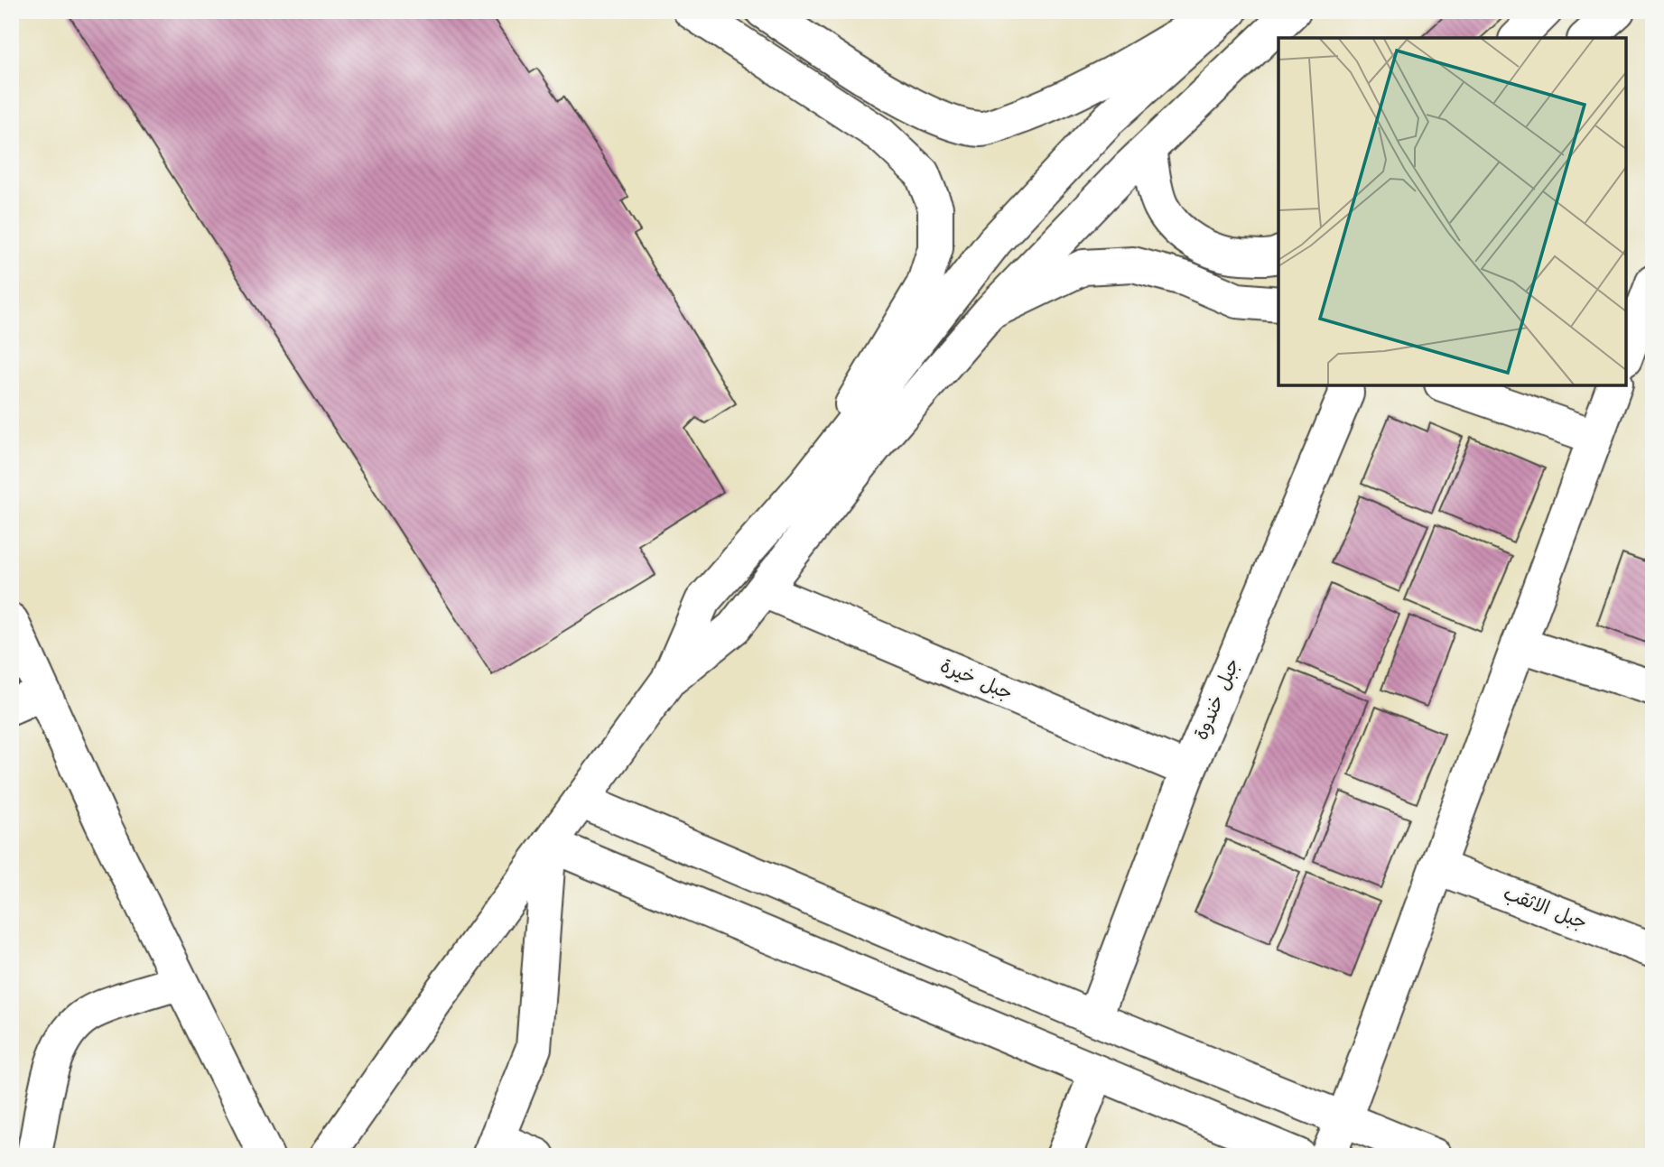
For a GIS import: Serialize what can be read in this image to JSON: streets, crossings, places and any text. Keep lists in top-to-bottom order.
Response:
{
  "streets": {
    "street": ["جبل خيرة", "جبل خندوة", "جبل الاثقب"]
  },
  "crossings": [
    ["جبل خيرة", "جبل خندوة"]
  ]
}
